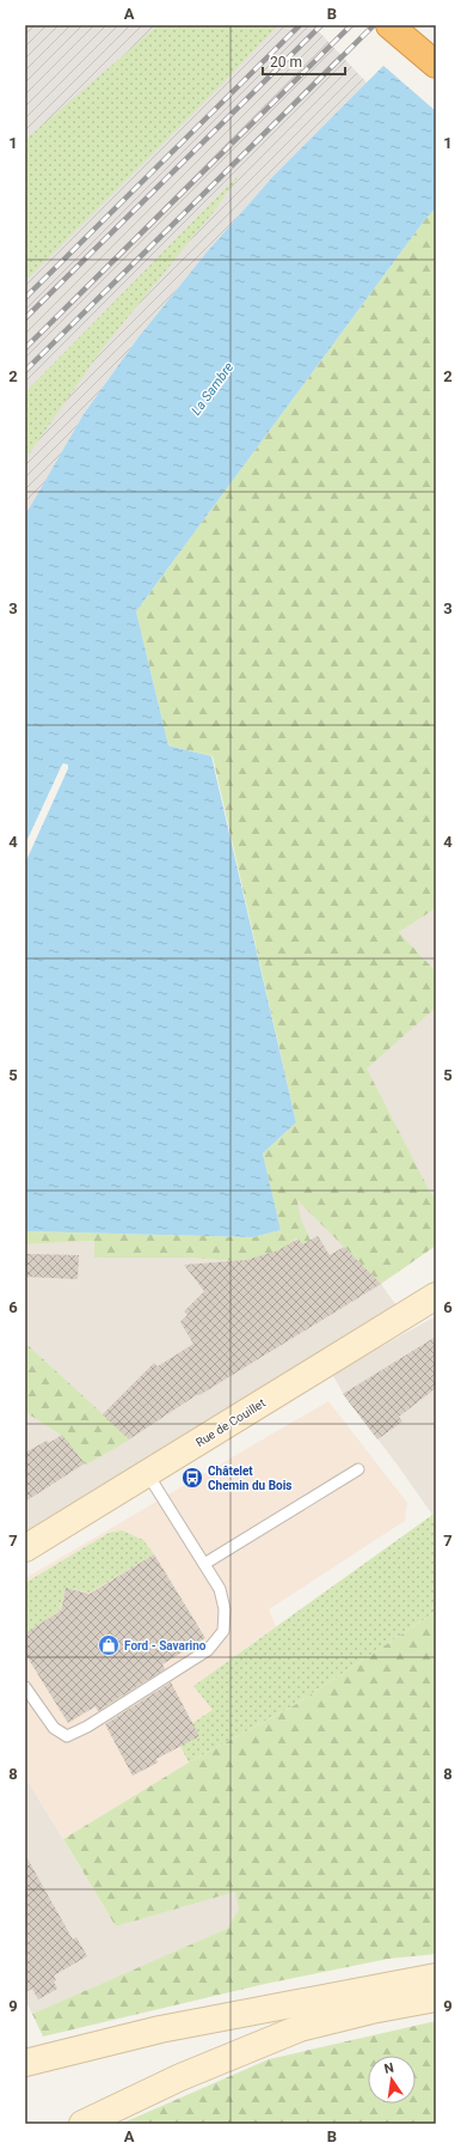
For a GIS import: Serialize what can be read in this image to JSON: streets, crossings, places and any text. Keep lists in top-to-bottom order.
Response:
{
  "streets": {
    "main road": ["Rue de Couillet"]
  },
  "water": ["La Sambre"],
  "places": {
    "bus stop": ["Châtelet Chemin du Bois"],
    "shop": ["Ford - Savarino"]
  },
  "scale_bar": "20 m",
  "north": "top",
  "grid": {
    "columns": ["A", "B"],
    "rows": [
      "1",
      "2",
      "3",
      "4",
      "5",
      "6",
      "7",
      "8",
      "9"
    ]
  }
}
